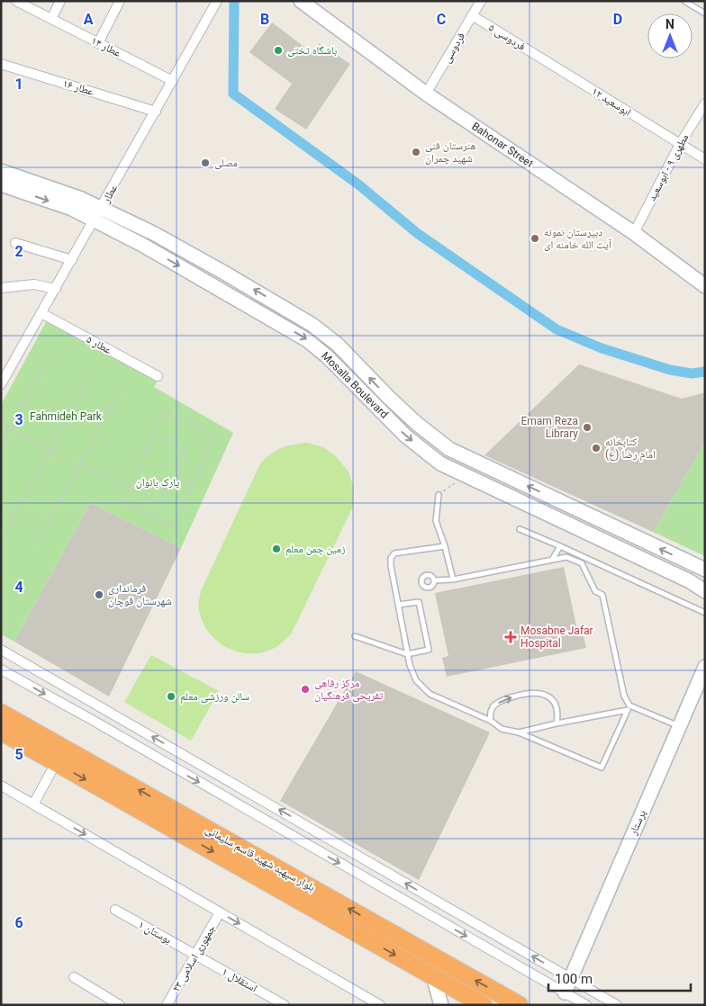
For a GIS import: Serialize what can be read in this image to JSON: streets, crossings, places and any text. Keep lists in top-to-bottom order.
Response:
{
  "streets": {
    "highway": ["بلوار سپهبد شهید قاسم سلیمانی"],
    "street": [
      "فردوسی ۵",
      "عطار ۱۴",
      "فردوسی",
      "عطار ۱۶",
      "ابوسعید ۱۲",
      "Bahonar Street",
      "مطهری ۹ - ابوسعید",
      "عطار",
      "عطار ۵",
      "Mosalla Boulevard",
      "پرستار",
      "بوستان ۱",
      "جمهوری اسلامی ۲۳",
      "استقلال ۱"
    ]
  },
  "crossings": [
    ["فردوسی ۵", "فردوسی"],
    ["فردوسی ۵", "ابوسعید ۱۲"],
    ["عطار ۱۴", "عطار"],
    ["فردوسی", "Bahonar Street"],
    ["عطار ۱۶", "عطار"],
    ["ابوسعید ۱۲", "مطهری ۹ - ابوسعید"],
    ["Bahonar Street", "مطهری ۹ - ابوسعید"],
    ["عطار", "عطار ۵"],
    ["عطار", "Mosalla Boulevard"],
    ["بوستان ۱", "جمهوری اسلامی ۲۳"],
    ["بوستان ۱", "استقلال ۱"],
    ["جمهوری اسلامی ۲۳", "استقلال ۱"]
  ],
  "parks": ["Fahmideh Park", "پارک بانوان"],
  "places": {
    "other": [
      "باشگاه تختی",
      "هنرستان فنی شهید چمران",
      "مصلی",
      "دبیرستان نمونه آیت الله خامنه ای",
      "Emam Reza Library",
      "کتابخانه امام رضا (ع)",
      "زمین چمن معلم",
      "فرمانداری شهرستان قوچان",
      "مرکز رفاهی تفریحی فرهنگیان",
      "سالن ورزشی معلم"
    ],
    "health": ["Mosabne Jafar Hospital"]
  },
  "scale_bar": "100 m",
  "north": "top",
  "grid": {
    "columns": [
      "A",
      "B",
      "C",
      "D"
    ],
    "rows": [
      "1",
      "2",
      "3",
      "4",
      "5",
      "6"
    ]
  }
}
